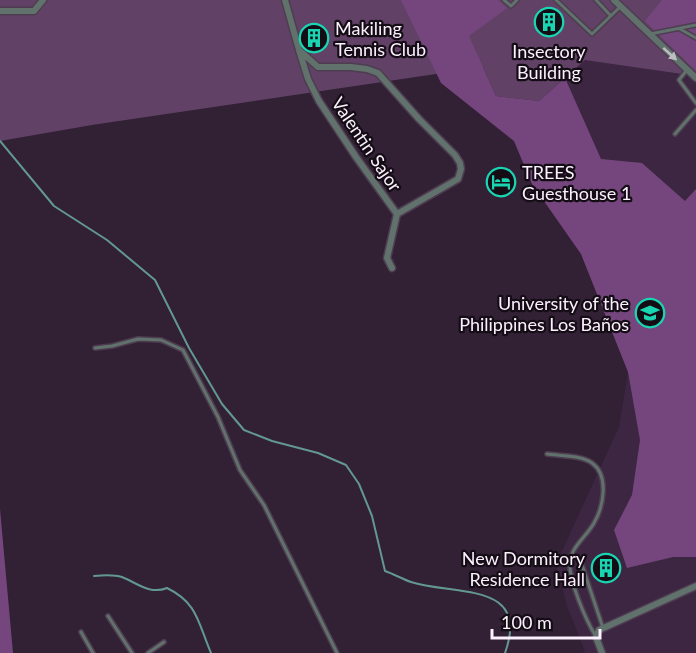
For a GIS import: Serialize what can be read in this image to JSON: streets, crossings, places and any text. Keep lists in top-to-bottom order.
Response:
{
  "streets": {
    "street": ["Valentin Sajor"]
  },
  "places": {
    "building": ["Insectory Building", "Makiling Tennis Club", "New Dormitory Residence Hall"],
    "hotel": ["TREES Guesthouse 1"],
    "school or university": ["University of the Philippines Los Baños"]
  },
  "scale_bar": "100 m"
}
